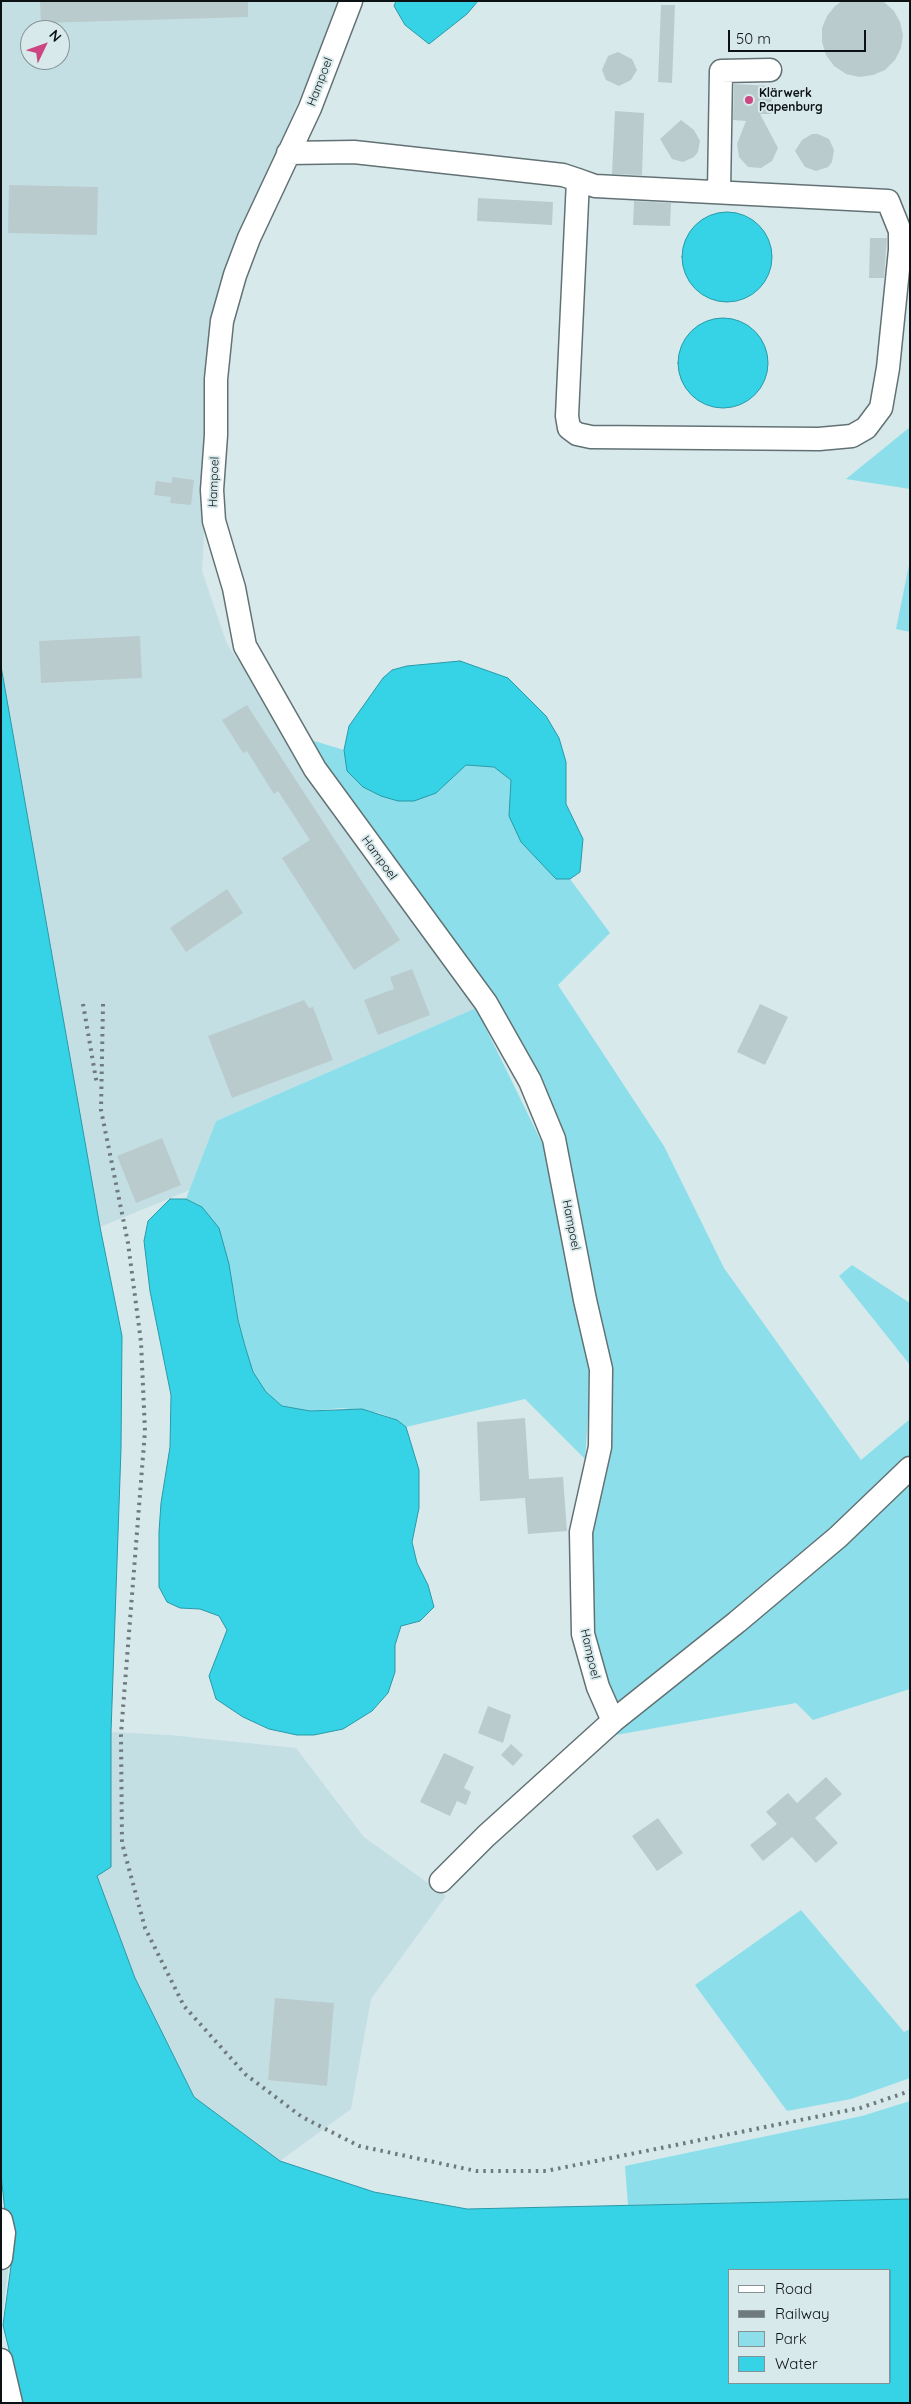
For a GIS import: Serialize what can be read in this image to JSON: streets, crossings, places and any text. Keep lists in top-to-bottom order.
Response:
{
  "streets": {
    "street": ["Hampoel"]
  },
  "places": ["Klärwerk Papenburg"],
  "legend": [
    "Road",
    "Railway",
    "Park",
    "Water"
  ],
  "scale_bar": "50 m",
  "north": "top right"
}
